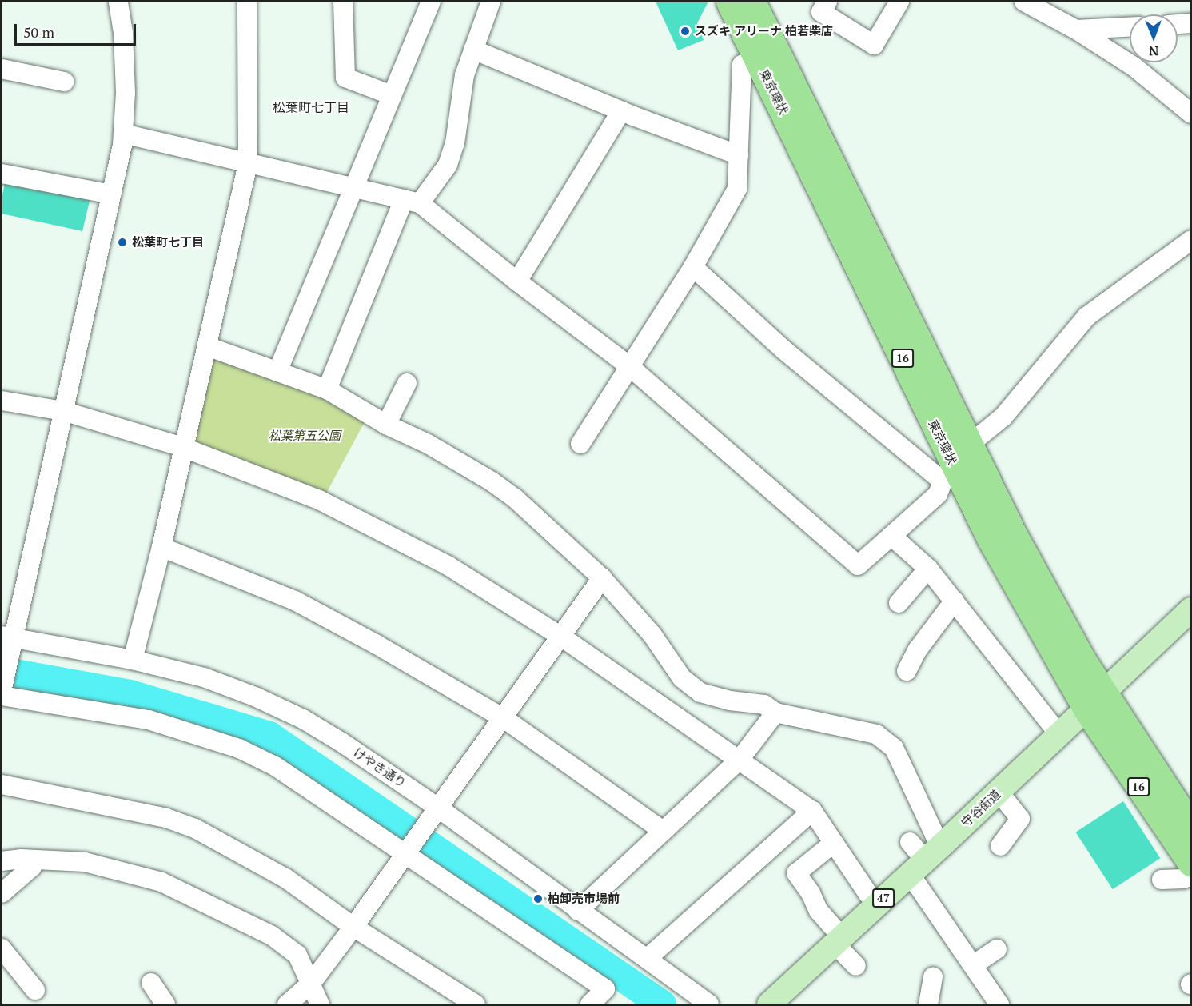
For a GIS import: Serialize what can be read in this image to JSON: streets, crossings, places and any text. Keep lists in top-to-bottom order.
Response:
{
  "streets": {
    "highway": ["東京環状", "16"],
    "main road": ["守谷街道", "47"],
    "street": ["けやき通り"]
  },
  "crossings": [
    ["東京環状", "守谷街道"]
  ],
  "districts": ["松葉町七丁目"],
  "parks": ["松葉第五公園"],
  "places": ["スズキ アリーナ 柏若柴店", "松葉町七丁目", "柏卸売市場前"],
  "scale_bar": "50 m",
  "north": "bottom"
}
